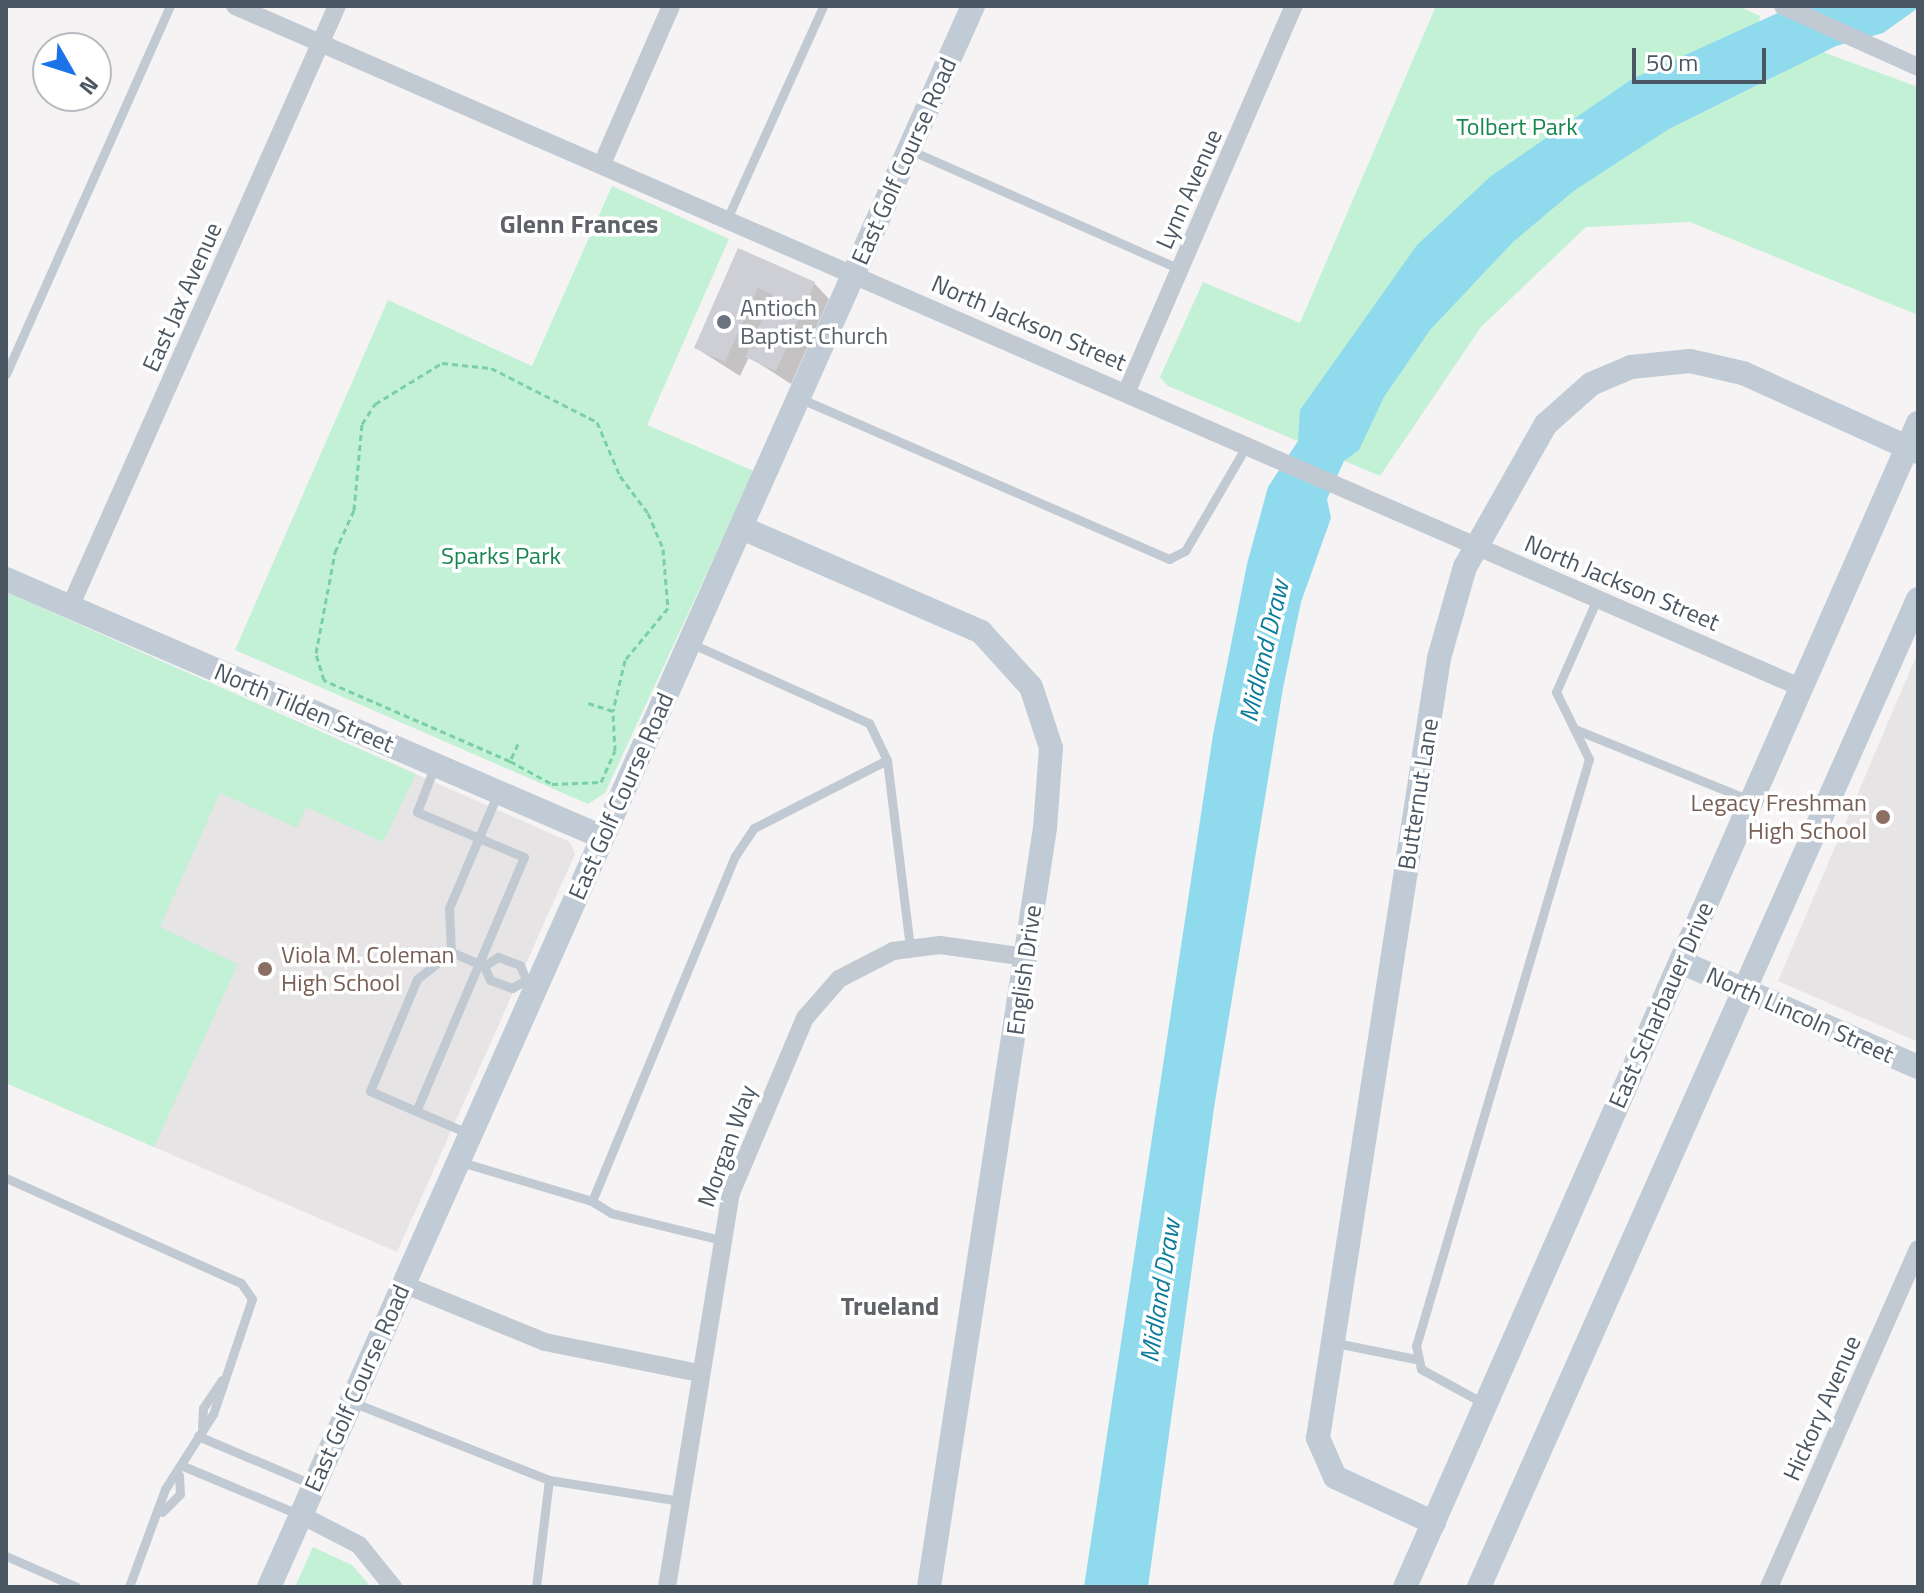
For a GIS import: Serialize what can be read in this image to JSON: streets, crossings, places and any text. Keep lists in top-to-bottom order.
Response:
{
  "streets": {
    "street": [
      "East Golf Course Road",
      "Lynn Avenue",
      "East Jax Avenue",
      "North Jackson Street",
      "North Tilden Street",
      "Butternut Lane",
      "English Drive",
      "East Scharbauer Drive",
      "North Lincoln Street",
      "Morgan Way",
      "Hickory Avenue"
    ]
  },
  "crossings": [
    ["East Golf Course Road", "North Jackson Street"],
    ["East Golf Course Road", "North Tilden Street"],
    ["East Golf Course Road", "English Drive"],
    ["Lynn Avenue", "North Jackson Street"],
    ["East Jax Avenue", "North Jackson Street"],
    ["East Jax Avenue", "North Tilden Street"],
    ["North Jackson Street", "Butternut Lane"],
    ["North Jackson Street", "East Scharbauer Drive"],
    ["Butternut Lane", "East Scharbauer Drive"],
    ["English Drive", "Morgan Way"],
    ["East Scharbauer Drive", "North Lincoln Street"]
  ],
  "districts": ["Glenn Frances", "Trueland"],
  "water": ["Midland Draw"],
  "parks": ["Tolbert Park", "Sparks Park"],
  "places": ["Antioch Baptist Church", "Legacy Freshman High School", "Viola M. Coleman High School"],
  "scale_bar": "50 m",
  "north": "bottom right"
}
